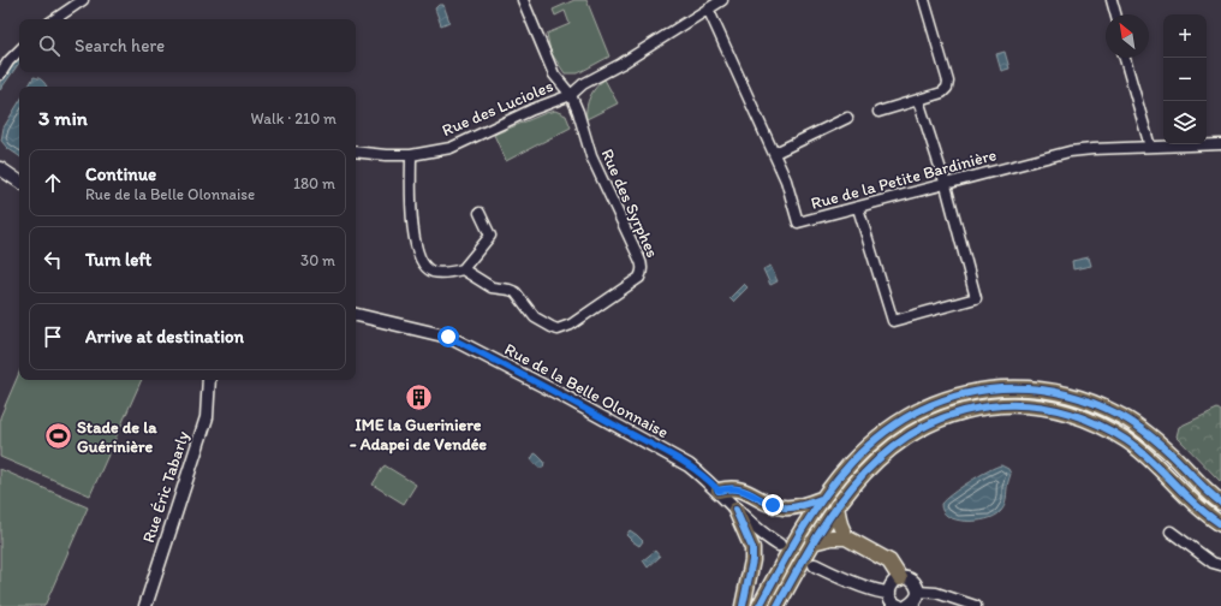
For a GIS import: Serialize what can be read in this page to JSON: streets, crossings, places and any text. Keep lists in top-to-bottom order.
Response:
{
  "streets": {
    "street": [
      "Rue des Lucioles",
      "Rue de la Petite Bardinière",
      "Rue des Syrphes",
      "Rue de la Belle Olonnaise",
      "Rue Éric Tabarly"
    ]
  },
  "crossings": [
    ["Rue des Lucioles", "Rue de la Petite Bardinière"],
    ["Rue des Lucioles", "Rue des Syrphes"]
  ],
  "places": {
    "building": ["IME la Gueriniere - Adapei de Vendée"],
    "sports": ["Stade de la Guérinière"]
  },
  "north": "top left",
  "page": {
    "map_buttons": ["+", "−"],
    "search": "Search here",
    "heading": ["3 min", "Walk · 210 m"],
    "list": [
      ["Continue", "Rue de la Belle Olonnaise", "180 m"],
      ["Turn left", "30 m"],
      "Arrive at destination"
    ]
  }
}
